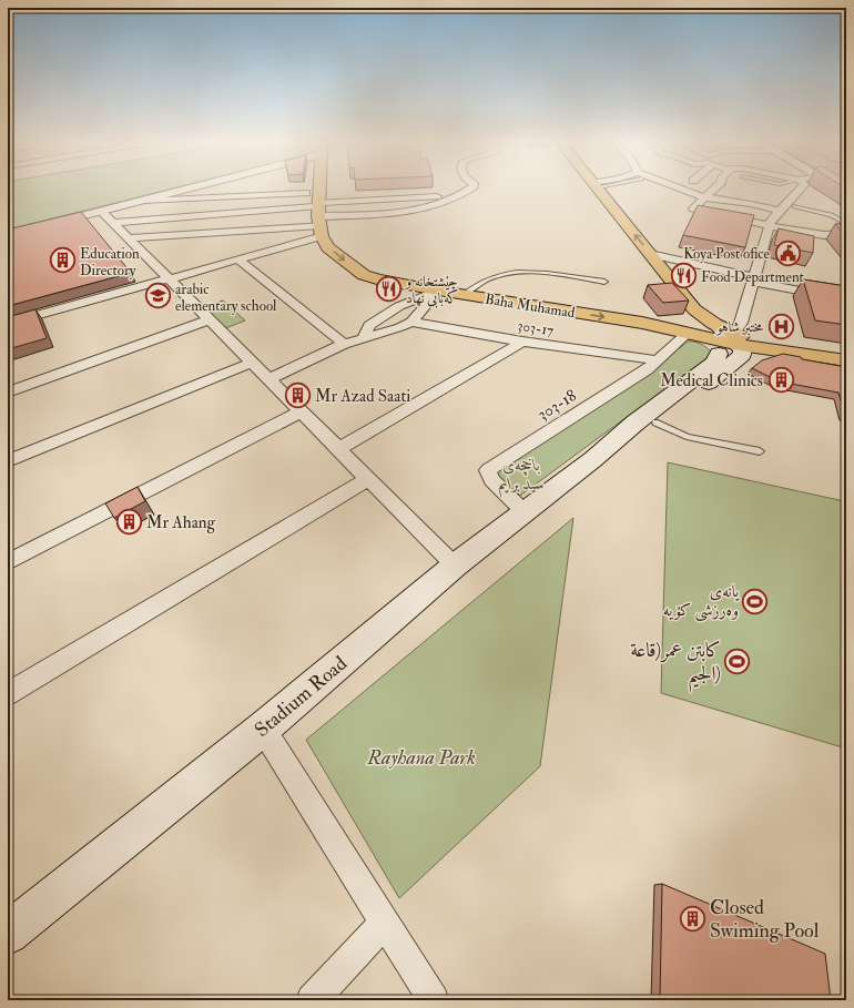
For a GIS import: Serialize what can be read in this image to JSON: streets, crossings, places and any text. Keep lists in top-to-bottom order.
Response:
{
  "streets": {
    "main road": ["Baha Muhamad", "Stadium Road"],
    "street": ["303-17", "303-18"]
  },
  "crossings": [
    ["Baha Muhamad", "303-18"],
    ["303-17", "303-18"],
    ["303-18", "Stadium Road"]
  ],
  "one_way": ["Baha Muhamad"],
  "parks": ["باخچه‌ی سید برایم", "Rayhana Park"],
  "places": {
    "public building": ["Koya Post ofice"],
    "building": [
      "Education Directory",
      "Medical Clinics",
      "Mr Azad Saati",
      "Mr Ahang",
      "Closed Swiming Pool"
    ],
    "restaurant": ["Food Department", "چێشتخانە و کەبابی نھاد"],
    "school or university": ["arabic elementary school"],
    "hospital": ["مختبر شاهو"],
    "sports": ["یانه‌ی وه‌رزشی كۆیه‌", "كابتن عمر(قاعة الجيم)"]
  }
}
